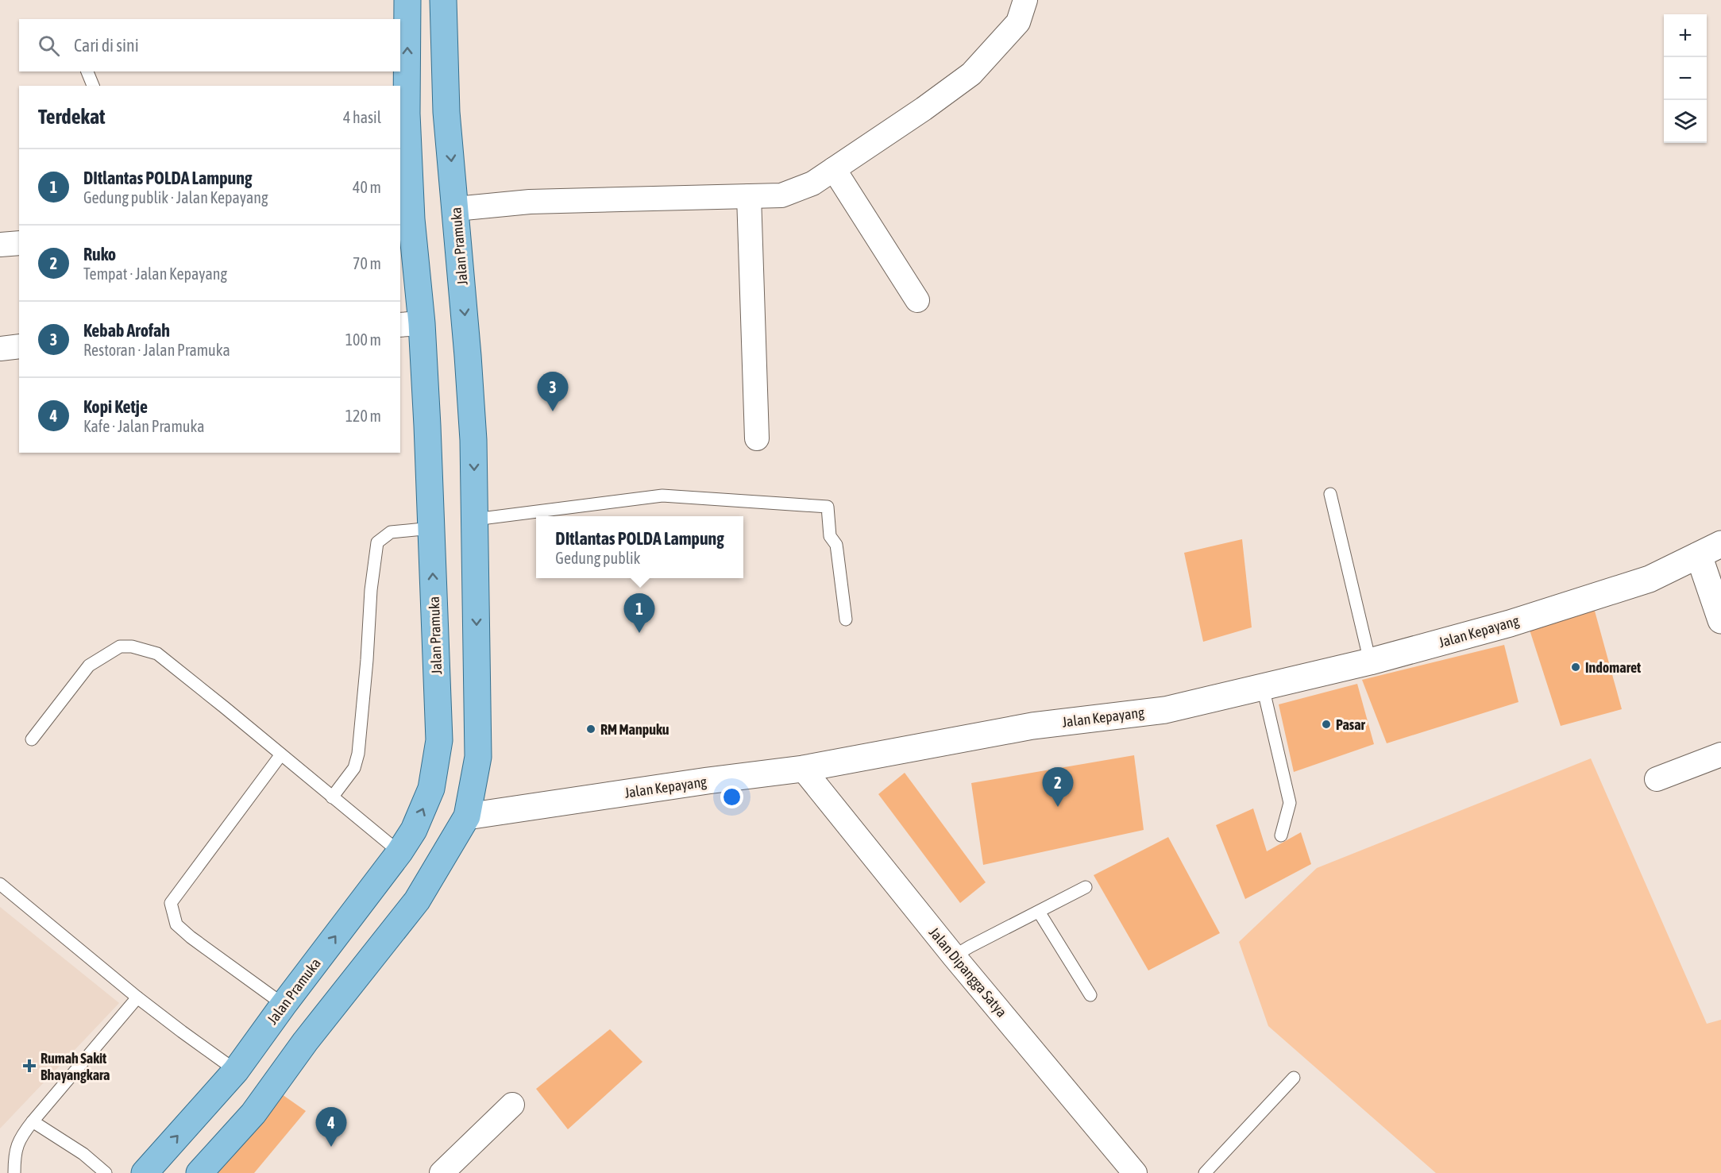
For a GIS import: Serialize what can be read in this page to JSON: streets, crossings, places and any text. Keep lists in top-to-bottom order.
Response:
{
  "streets": {
    "main road": ["Jalan Pramuka"],
    "street": ["Jalan Kepayang", "Jalan Dipangga Satya"]
  },
  "crossings": [
    ["Jalan Pramuka", "Jalan Kepayang"],
    ["Jalan Kepayang", "Jalan Dipangga Satya"]
  ],
  "places": {
    "other": ["Indomaret", "Pasar", "RM Manpuku"],
    "health": ["Rumah Sakit Bhayangkara"]
  },
  "page": {
    "map_buttons": ["+", "−"],
    "search": "Cari di sini",
    "heading": ["Terdekat", "4 hasil"],
    "list": [
      {
        "mark": "1",
        "name": "DItlantas POLDA Lampung",
        "note": "Gedung publik · Jalan Kepayang",
        "value": "40 m"
      },
      {
        "mark": "2",
        "name": "Ruko",
        "note": "Tempat · Jalan Kepayang",
        "value": "70 m"
      },
      {
        "mark": "3",
        "name": "Kebab Arofah",
        "note": "Restoran · Jalan Pramuka",
        "value": "100 m"
      },
      {
        "mark": "4",
        "name": "Kopi Ketje",
        "note": "Kafe · Jalan Pramuka",
        "value": "120 m"
      }
    ],
    "pins": [
      "3",
      "1",
      "2",
      "4"
    ],
    "popup": ["DItlantas POLDA Lampung", "Gedung publik"]
  }
}
